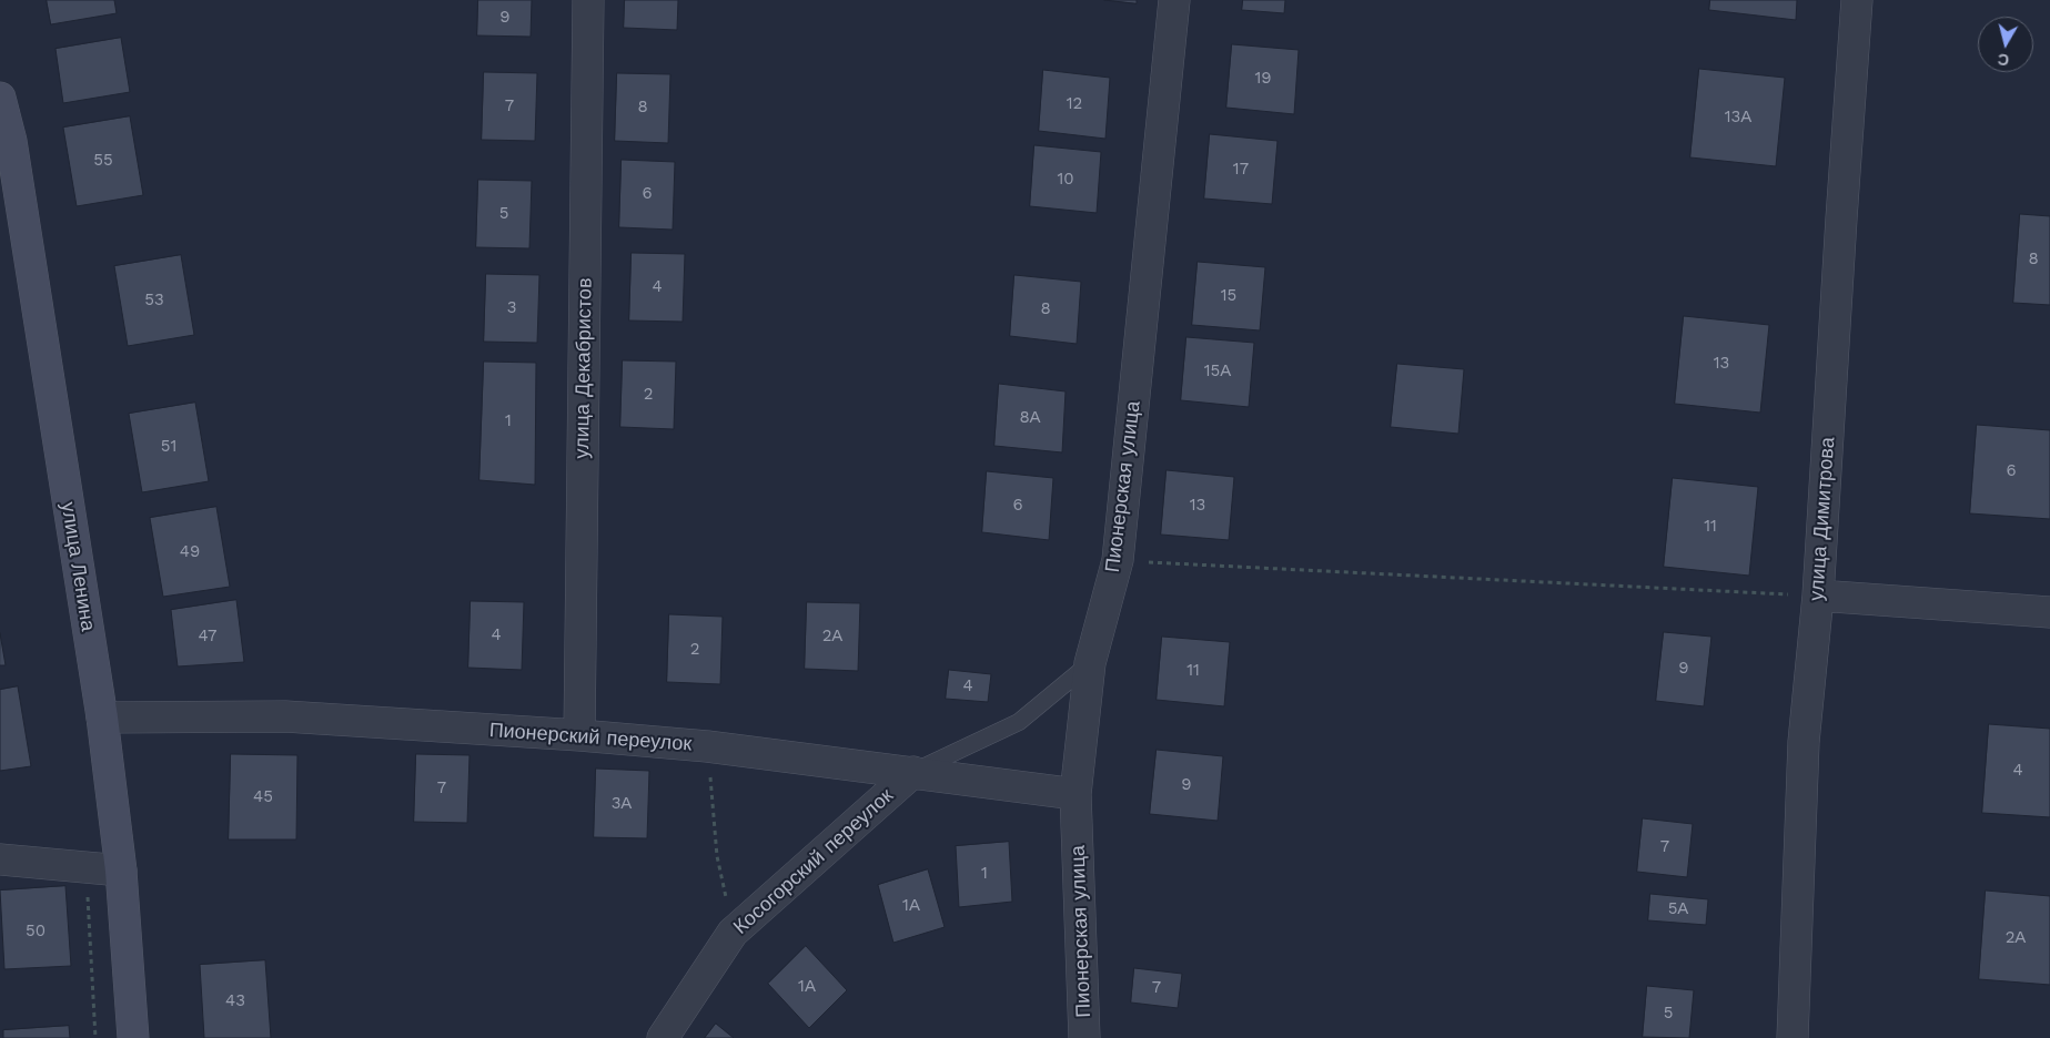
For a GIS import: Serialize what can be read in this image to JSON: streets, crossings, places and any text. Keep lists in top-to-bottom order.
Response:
{
  "streets": {
    "main road": ["улица Ленина"],
    "street": [
      "улица Декабристов",
      "Пионерская улица",
      "улица Димитрова",
      "Пионерский переулок",
      "Косогорский переулок"
    ]
  },
  "crossings": [
    ["улица Декабристов", "Пионерский переулок"],
    ["Пионерская улица", "Пионерский переулок"],
    ["улица Ленина", "Пионерский переулок"],
    ["Пионерский переулок", "Косогорский переулок"]
  ],
  "house_numbers": [
    "9",
    "19",
    "12",
    "7",
    "8",
    "13А",
    "55",
    "17",
    "10",
    "6",
    "5",
    "8",
    "4",
    "15",
    "53",
    "3",
    "8",
    "13",
    "15А",
    "2",
    "8А",
    "1",
    "51",
    "6",
    "6",
    "13",
    "11",
    "49",
    "4",
    "47",
    "2А",
    "2",
    "9",
    "11",
    "4",
    "4",
    "9",
    "7",
    "45",
    "3А",
    "7",
    "1",
    "1А",
    "5А",
    "50",
    "2А",
    "1А",
    "7",
    "43",
    "5"
  ],
  "north": "bottom"
}
